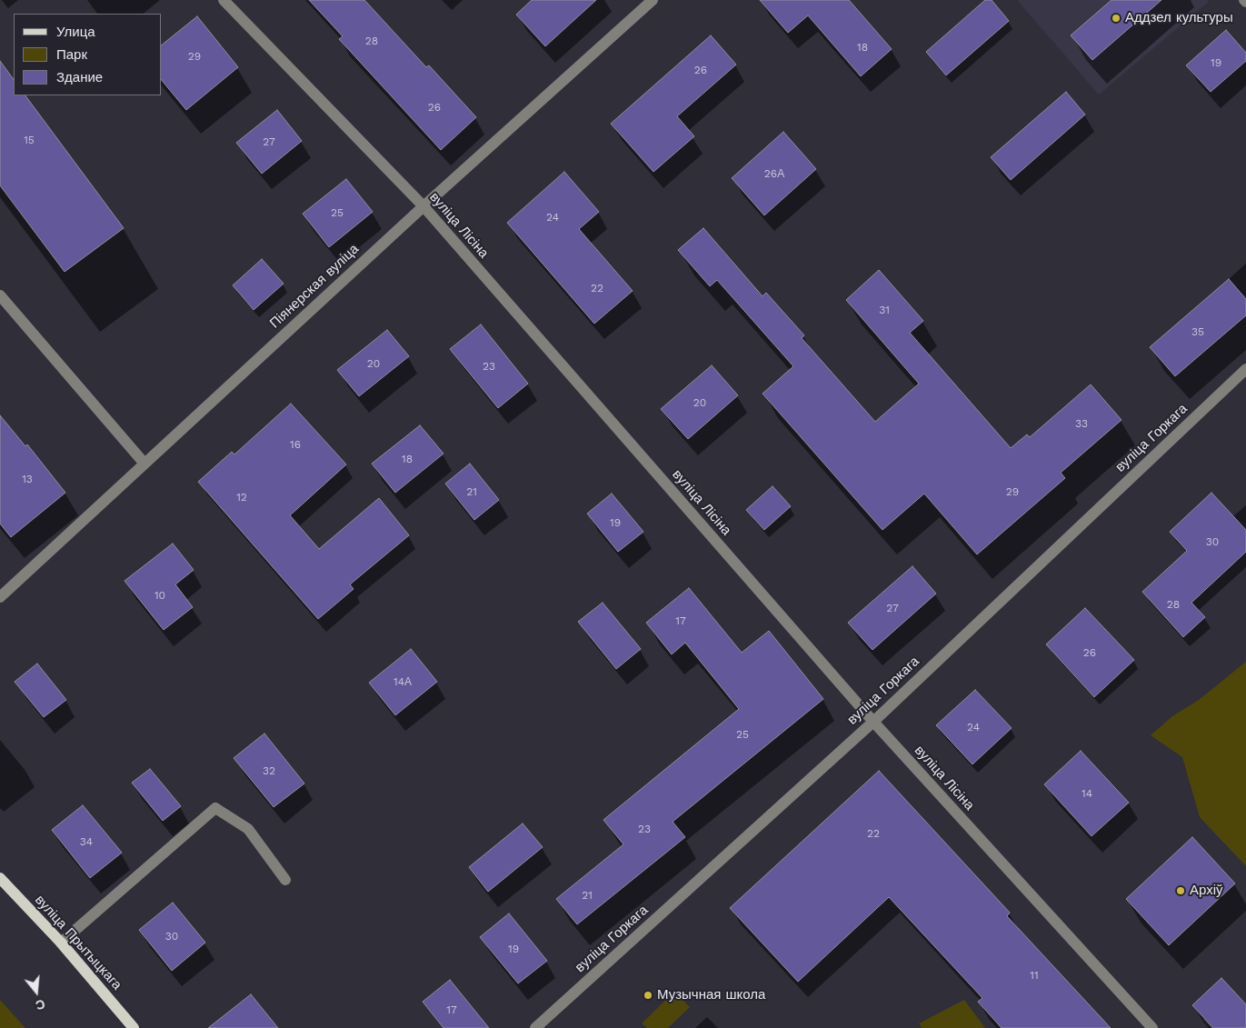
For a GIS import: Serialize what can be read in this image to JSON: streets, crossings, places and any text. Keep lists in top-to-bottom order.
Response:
{
  "streets": {
    "main road": ["вуліца Прытыцкага"],
    "street": ["вуліца Лісіна", "Піянерская вуліца", "вуліца Горкага"]
  },
  "crossings": [
    ["вуліца Лісіна", "Піянерская вуліца"],
    ["вуліца Лісіна", "вуліца Горкага"]
  ],
  "places": ["Аддзел культуры", "Архіў", "Музычная школа"],
  "house_numbers": [
    "28",
    "18",
    "29",
    "19",
    "26",
    "26",
    "15",
    "27",
    "26А",
    "25",
    "24",
    "22",
    "31",
    "35",
    "20",
    "23",
    "20",
    "33",
    "16",
    "18",
    "13",
    "21",
    "29",
    "12",
    "19",
    "30",
    "10",
    "28",
    "27",
    "17",
    "26",
    "14А",
    "24",
    "25",
    "32",
    "14",
    "23",
    "22",
    "34",
    "21",
    "30",
    "19",
    "11",
    "17"
  ],
  "legend": ["Улица", "Парк", "Здание"],
  "north": "bottom"
}
